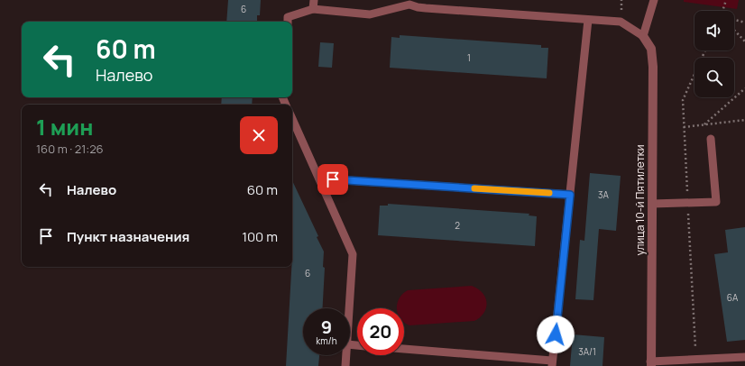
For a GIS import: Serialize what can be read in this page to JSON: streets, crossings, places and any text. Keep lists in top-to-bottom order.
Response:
{
  "streets": {
    "street": ["улица 10-й Пятилетки"]
  },
  "house_numbers": [
    "6",
    "1",
    "3А",
    "2",
    "6",
    "6А",
    "3А/1"
  ],
  "page": {
    "turn": ["60 m", "Налево"],
    "heading": ["1 мин", "160 m · 21:26"],
    "list": [
      {
        "name": "Налево",
        "value": "60 m"
      },
      {
        "name": "Пункт назначения",
        "value": "100 m"
      }
    ],
    "speed": "9 km/h",
    "limit": "20"
  }
}
